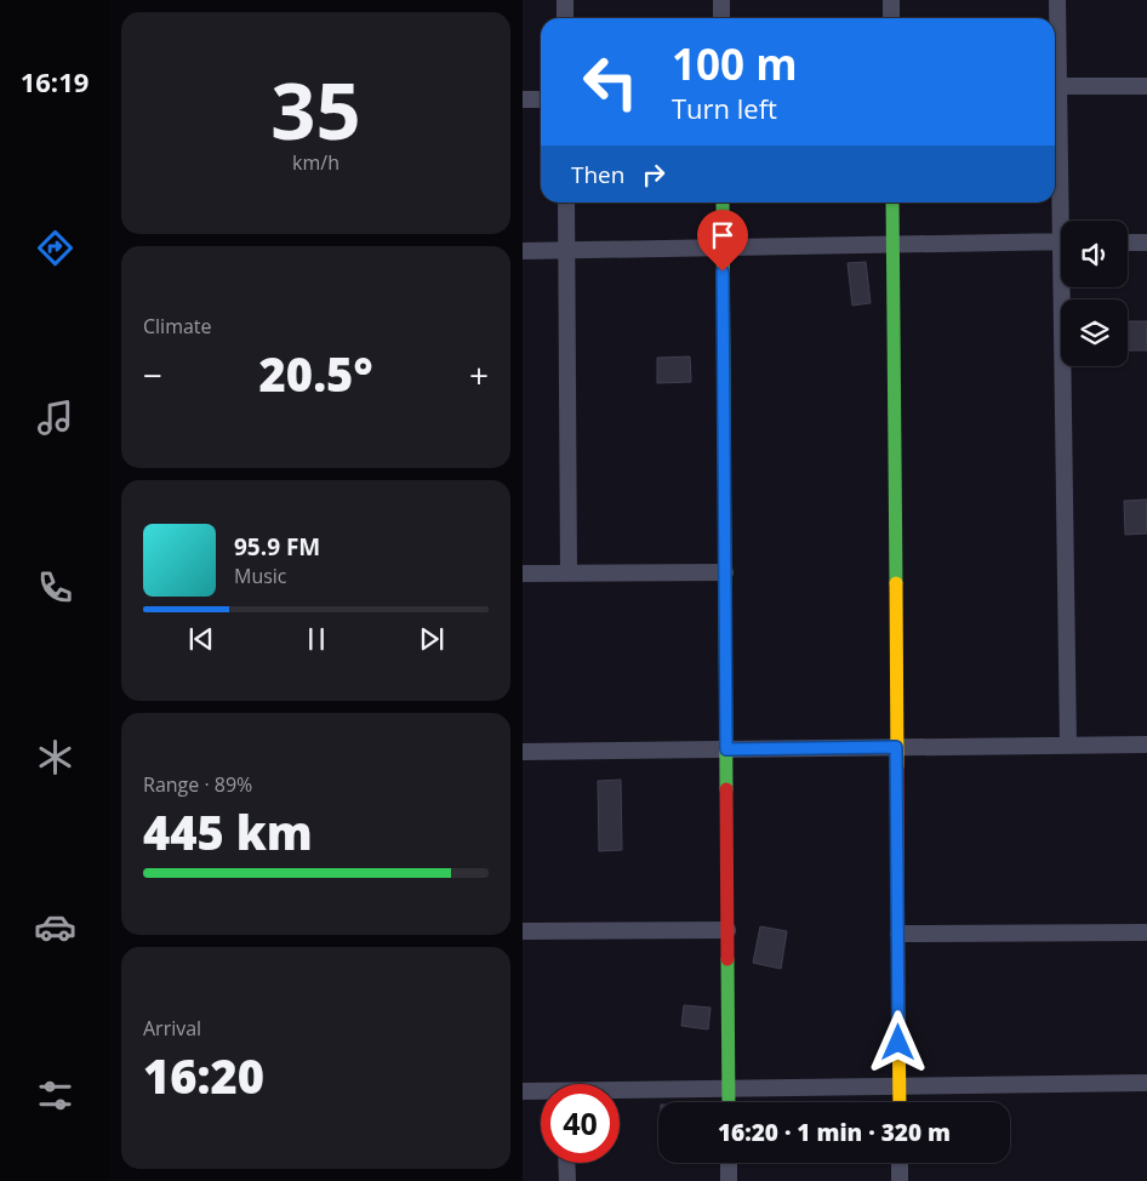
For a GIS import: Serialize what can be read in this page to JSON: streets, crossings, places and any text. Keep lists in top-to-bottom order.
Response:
{
  "page": {
    "tabs": "16:19",
    "tile": [
      ["35", "km/h"],
      "Climate",
      ["Range · 89%", "445 km"],
      ["Arrival", "16:20"]
    ],
    "turn": ["100 m", "Turn left"],
    "then": "Then",
    "heat": ["−", "20.5°", "+"],
    "song": ["95.9 FM", "Music"],
    "limit": "40",
    "trip": "16:20 · 1 min · 320 m"
  }
}
